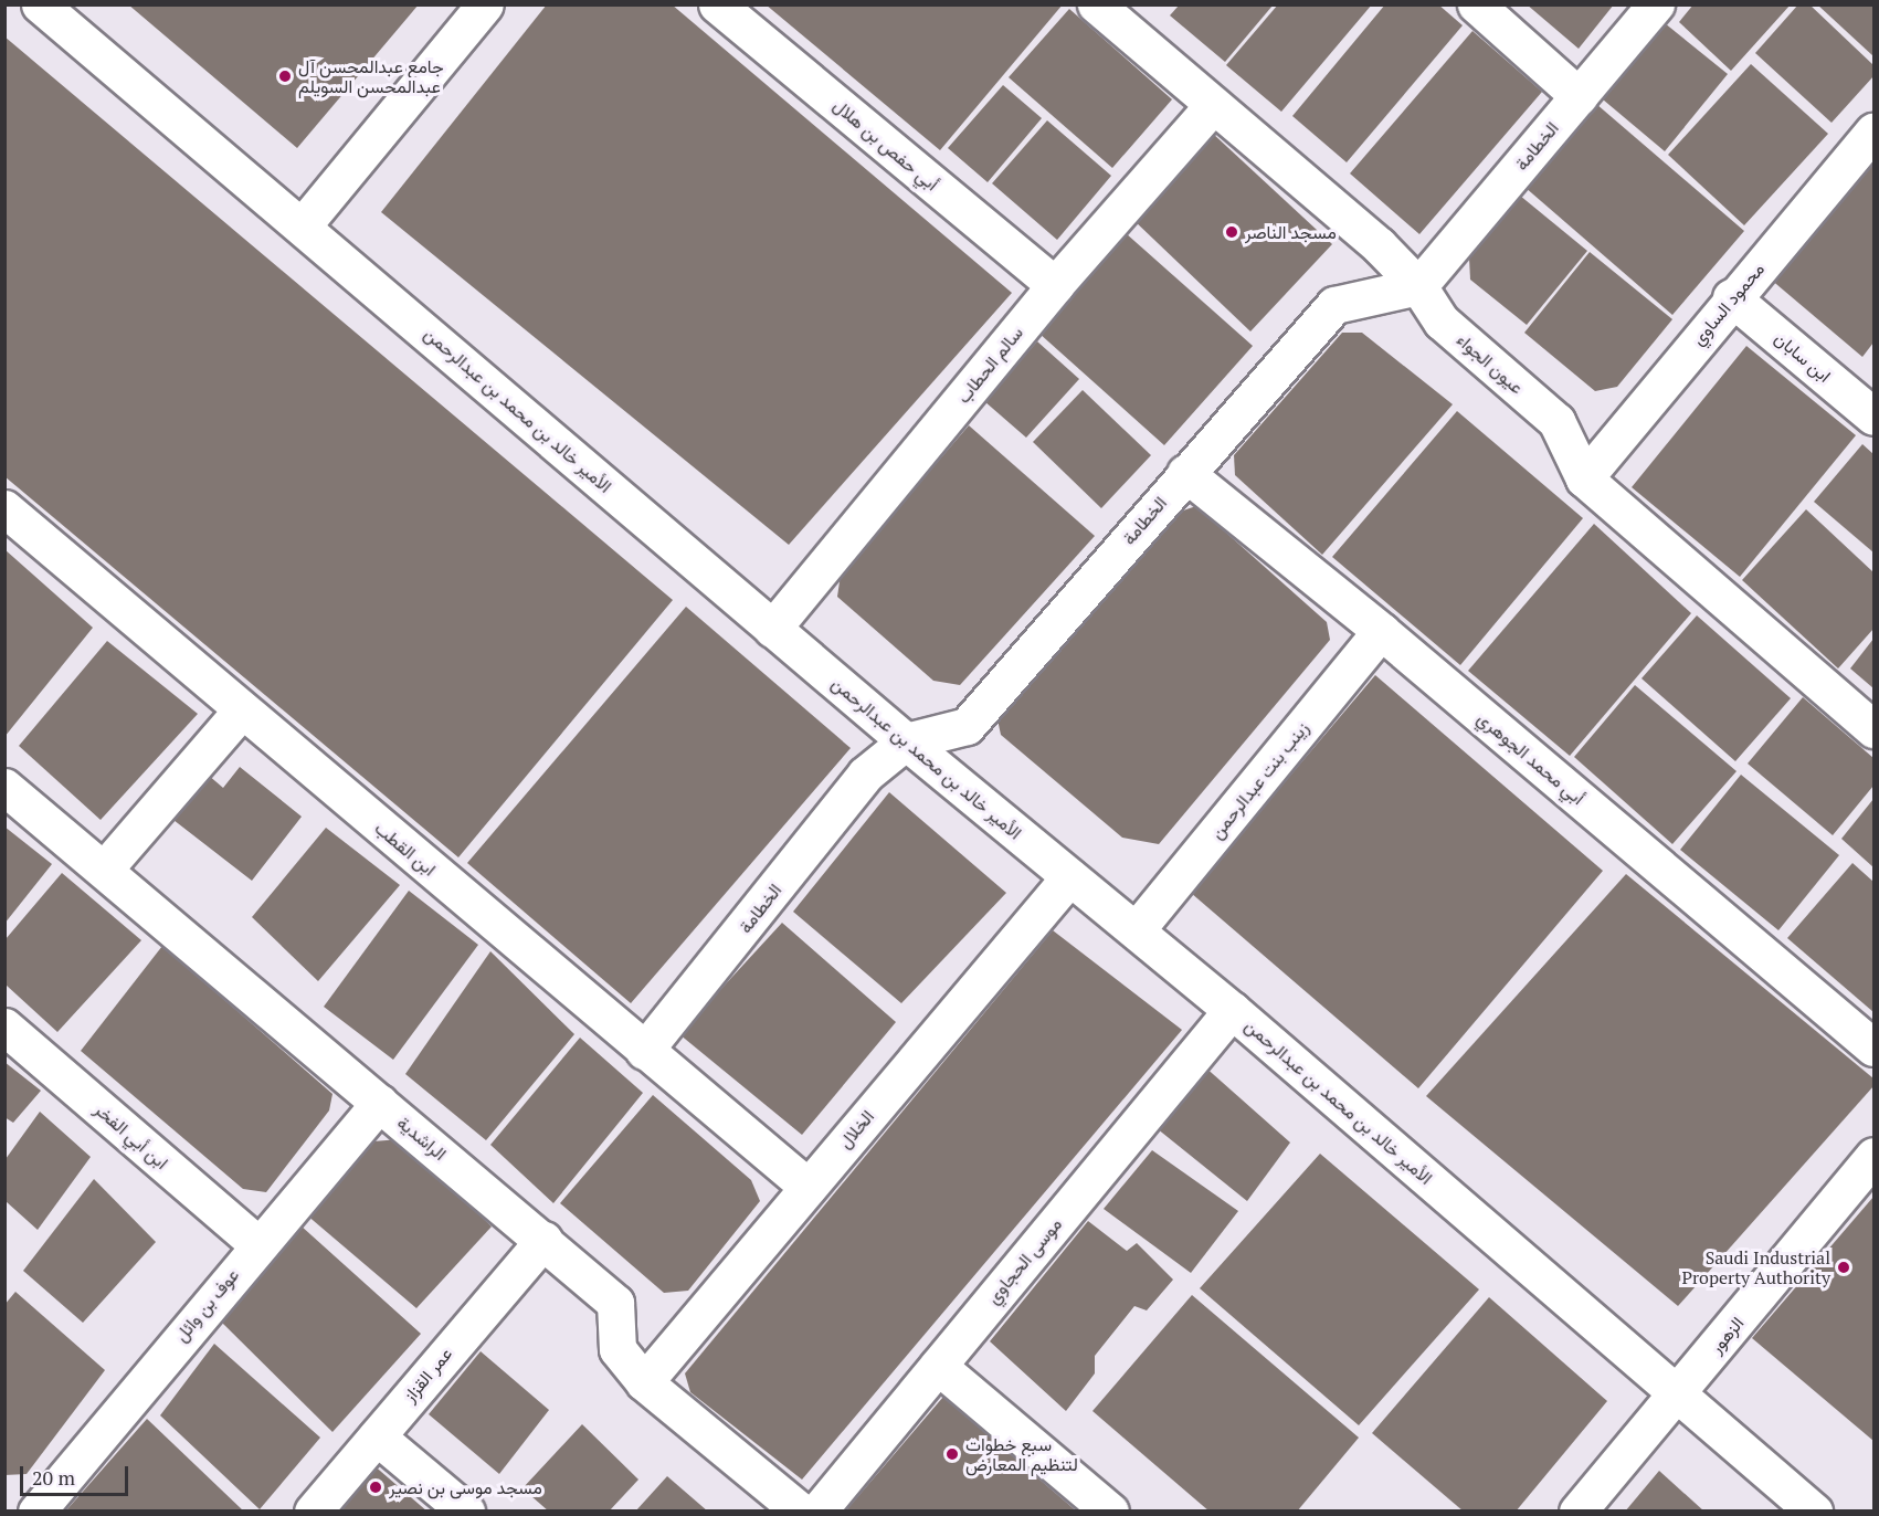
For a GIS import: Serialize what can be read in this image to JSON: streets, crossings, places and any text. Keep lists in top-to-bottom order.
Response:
{
  "streets": {
    "street": [
      "أبي حفص بن هلال",
      "الخطامة",
      "محمود الساوي",
      "ابن سابان",
      "عيون الجواء",
      "سالم الحطاب",
      "الأمير خالد بن محمد بن عبدالرحمن",
      "أبي محمد الجوهري",
      "زينب بنت عبدالرحمن",
      "ابن القطب",
      "الخلال",
      "ابن أبي الفخر",
      "الراشدية",
      "موسى الحجاوي",
      "عوف بن وائل",
      "الزهور",
      "عمر القزاز"
    ]
  },
  "crossings": [
    ["أبي حفص بن هلال", "سالم الحطاب"],
    ["الخطامة", "عيون الجواء"],
    ["الخطامة", "الأمير خالد بن محمد بن عبدالرحمن"],
    ["الخطامة", "أبي محمد الجوهري"],
    ["الخطامة", "ابن القطب"],
    ["محمود الساوي", "ابن سابان"],
    ["محمود الساوي", "عيون الجواء"],
    ["عيون الجواء", "سالم الحطاب"],
    ["سالم الحطاب", "الأمير خالد بن محمد بن عبدالرحمن"],
    ["الأمير خالد بن محمد بن عبدالرحمن", "زينب بنت عبدالرحمن"],
    ["الأمير خالد بن محمد بن عبدالرحمن", "الخلال"],
    ["الأمير خالد بن محمد بن عبدالرحمن", "موسى الحجاوي"],
    ["الأمير خالد بن محمد بن عبدالرحمن", "الزهور"],
    ["أبي محمد الجوهري", "زينب بنت عبدالرحمن"],
    ["ابن القطب", "الخلال"],
    ["الخلال", "الراشدية"],
    ["ابن أبي الفخر", "عوف بن وائل"],
    ["الراشدية", "عوف بن وائل"],
    ["الراشدية", "عمر القزاز"]
  ],
  "places": [
    "جامع عبدالمحسن آل عبدالمحسن السويلم",
    "مسجد الناصر",
    "Saudi Industrial Property Authority",
    "سبع خطوات لتنظيم المعارض",
    "مسجد موسى بن نصير"
  ],
  "scale_bar": "20 m"
}
